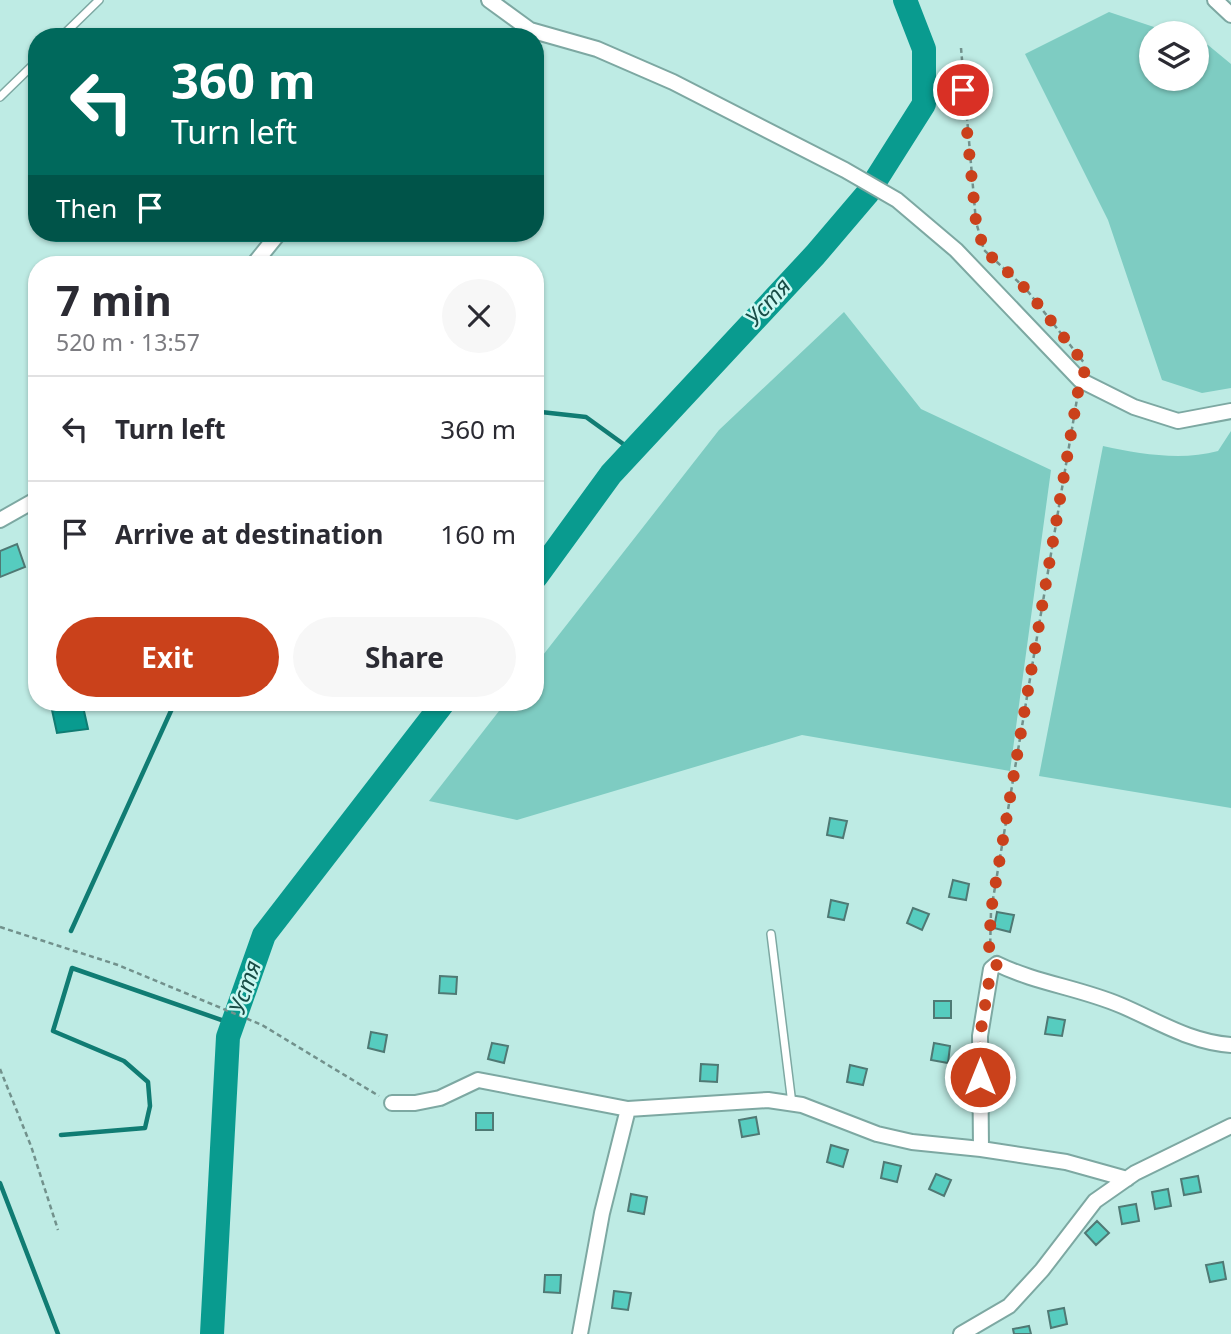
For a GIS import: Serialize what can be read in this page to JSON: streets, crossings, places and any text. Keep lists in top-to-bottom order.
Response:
{
  "water": ["Устя"],
  "page": {
    "turn": ["360 m", "Turn left"],
    "then": "Then",
    "heading": ["7 min", "520 m · 13:57"],
    "list": [
      {
        "name": "Turn left",
        "value": "360 m"
      },
      {
        "name": "Arrive at destination",
        "value": "160 m"
      }
    ],
    "buttons": ["Exit", "Share"]
  }
}
